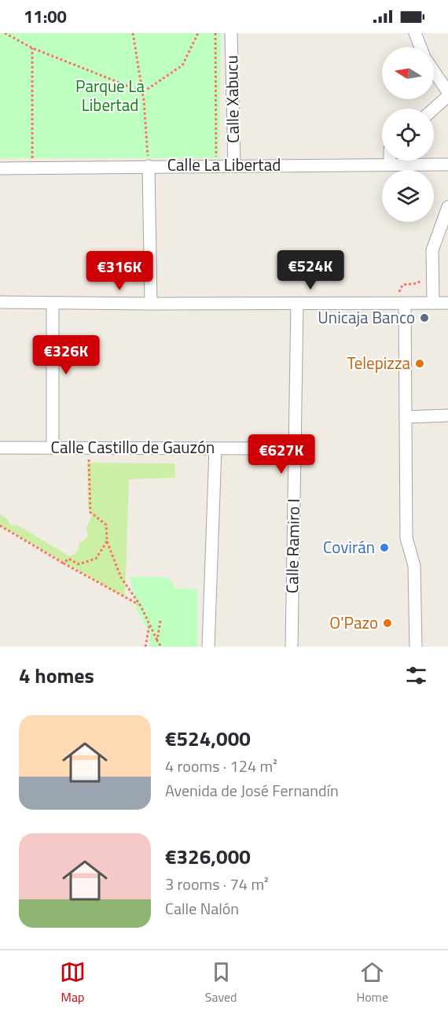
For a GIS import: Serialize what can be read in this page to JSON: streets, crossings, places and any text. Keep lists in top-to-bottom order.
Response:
{
  "streets": {
    "street": [
      "Calle Xabucu",
      "Calle La Libertad",
      "Calle Castillo de Gauzón",
      "Calle Ramiro I"
    ]
  },
  "crossings": [
    ["Calle Xabucu", "Calle La Libertad"],
    ["Calle Castillo de Gauzón", "Calle Ramiro I"]
  ],
  "parks": ["Parque La Libertad"],
  "places": [
    "Unicaja Banco",
    "Telepizza",
    "Covirán",
    "O'Pazo"
  ],
  "north": "left",
  "page": {
    "status": "11:00",
    "price": [
      "€524K",
      "€316K",
      "€326K",
      "€627K"
    ],
    "heading": "4 homes",
    "list": [
      {
        "name": "€524,000",
        "note": "4 rooms · 124 m² · Avenida de José Fernandín"
      },
      {
        "name": "€326,000",
        "note": "3 rooms · 74 m² · Calle Nalón"
      }
    ],
    "tabs": ["Map", "Saved", "Home"]
  }
}
